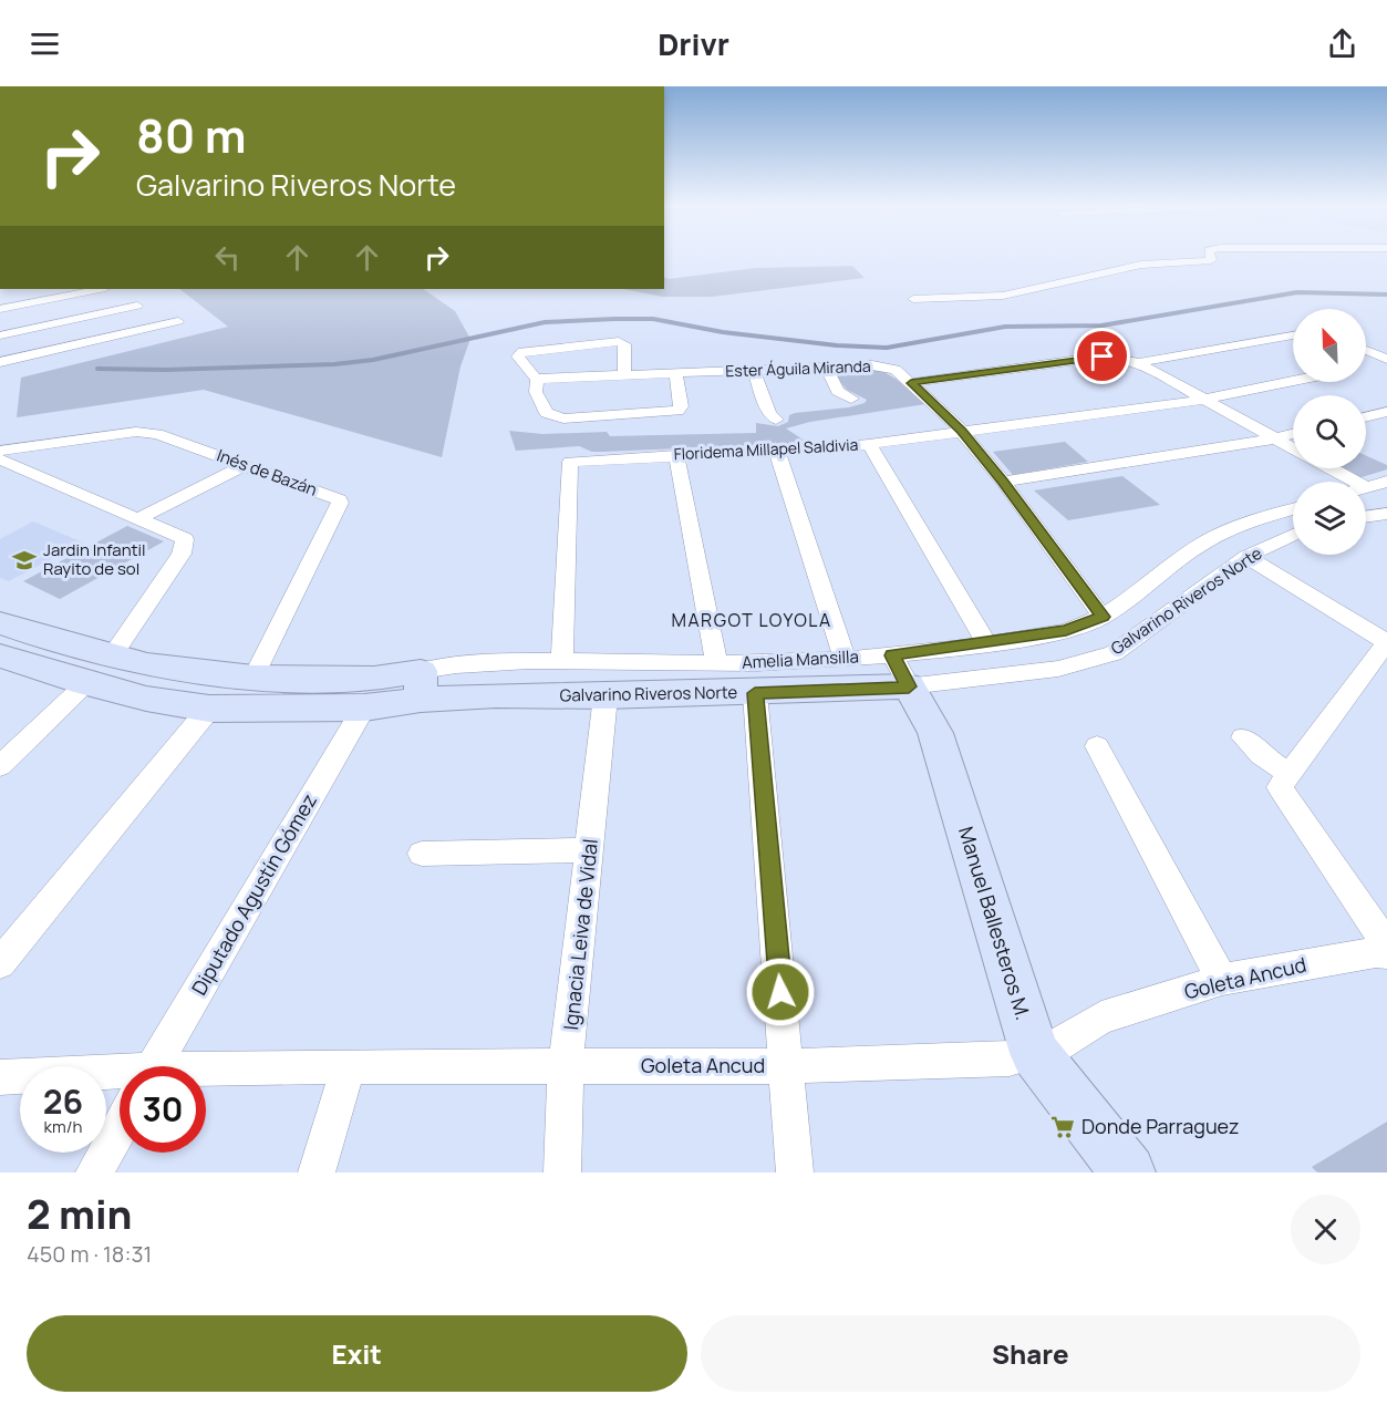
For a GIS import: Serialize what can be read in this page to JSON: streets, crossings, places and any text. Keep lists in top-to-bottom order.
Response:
{
  "streets": {
    "street": [
      "Ester Águila Miranda",
      "Floridema Millapel Saldivia",
      "Inés de Bazán",
      "Galvarino Riveros Norte",
      "Amelia Mansilla",
      "Diputado Agustín Gómez",
      "Manuel Ballesteros M.",
      "Ignacia Leiva de Vidal",
      "Goleta Ancud"
    ]
  },
  "crossings": [
    ["Ester Águila Miranda", "Floridema Millapel Saldivia"],
    ["Ester Águila Miranda", "Amelia Mansilla"],
    ["Floridema Millapel Saldivia", "Amelia Mansilla"],
    ["Galvarino Riveros Norte", "Amelia Mansilla"],
    ["Galvarino Riveros Norte", "Diputado Agustín Gómez"],
    ["Galvarino Riveros Norte", "Manuel Ballesteros M."],
    ["Galvarino Riveros Norte", "Ignacia Leiva de Vidal"],
    ["Amelia Mansilla", "Manuel Ballesteros M."],
    ["Manuel Ballesteros M.", "Goleta Ancud"],
    ["Ignacia Leiva de Vidal", "Goleta Ancud"]
  ],
  "districts": ["MARGOT LOYOLA"],
  "places": {
    "school or university": ["Jardin Infantil Rayito de sol"],
    "supermarket": ["Donde Parraguez"]
  },
  "north": "top left",
  "page": {
    "header": "Drivr",
    "turn": ["80 m", "Galvarino Riveros Norte"],
    "speed": "26 km/h",
    "limit": "30",
    "heading": ["2 min", "450 m · 18:31"],
    "buttons": ["Exit", "Share"]
  }
}
